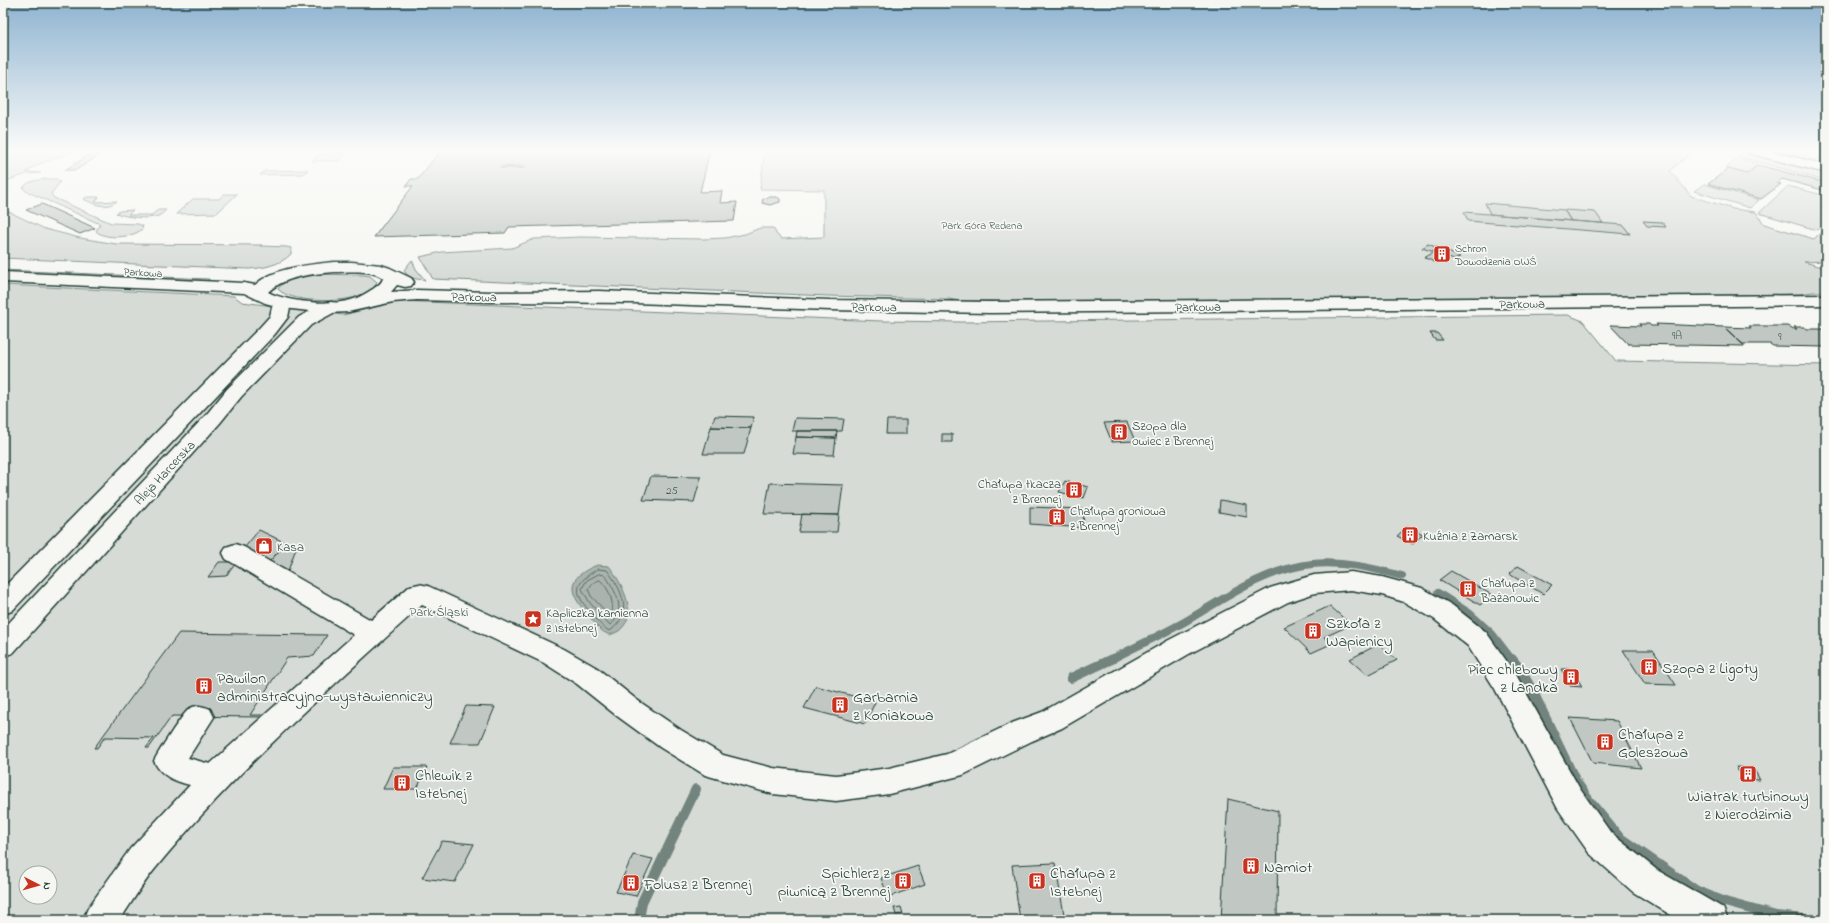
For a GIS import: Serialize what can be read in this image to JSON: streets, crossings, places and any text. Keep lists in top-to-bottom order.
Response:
{
  "streets": {
    "street": ["Parkowa", "Aleja Harcerska"]
  },
  "crossings": [
    ["Parkowa", "Aleja Harcerska"]
  ],
  "parks": ["Park Góra Redena", "Park Śląski"],
  "places": {
    "building": [
      "Schron Dowodzenia OWŚ",
      "Szopa dla owiec z Brennej",
      "Chałupa tkacza z Brennej",
      "Chałupa groniowa z Brennej",
      "Kuźnia z Zamarsk",
      "Chałupa z Bażanowic",
      "Szkoła z Wapienicy",
      "Szopa z Ligoty",
      "Piec chlebowy z Landka",
      "Pawilon administracyjno-wystawienniczy",
      "Garbarnia z Koniakowa",
      "Chałupa z Goleszowa",
      "Wiatrak turbinowy z Nierodzimia",
      "Chlewik z Istebnej",
      "Namiot",
      "Spichlerz z piwnicą z Brennej",
      "Chałupa z Istebnej",
      "Folusz z Brennej"
    ],
    "shop": ["Kasa"],
    "place": ["Kapliczka kamienna z Istebnej"]
  },
  "house_numbers": ["9A", "9", "25"],
  "north": "right"
}
